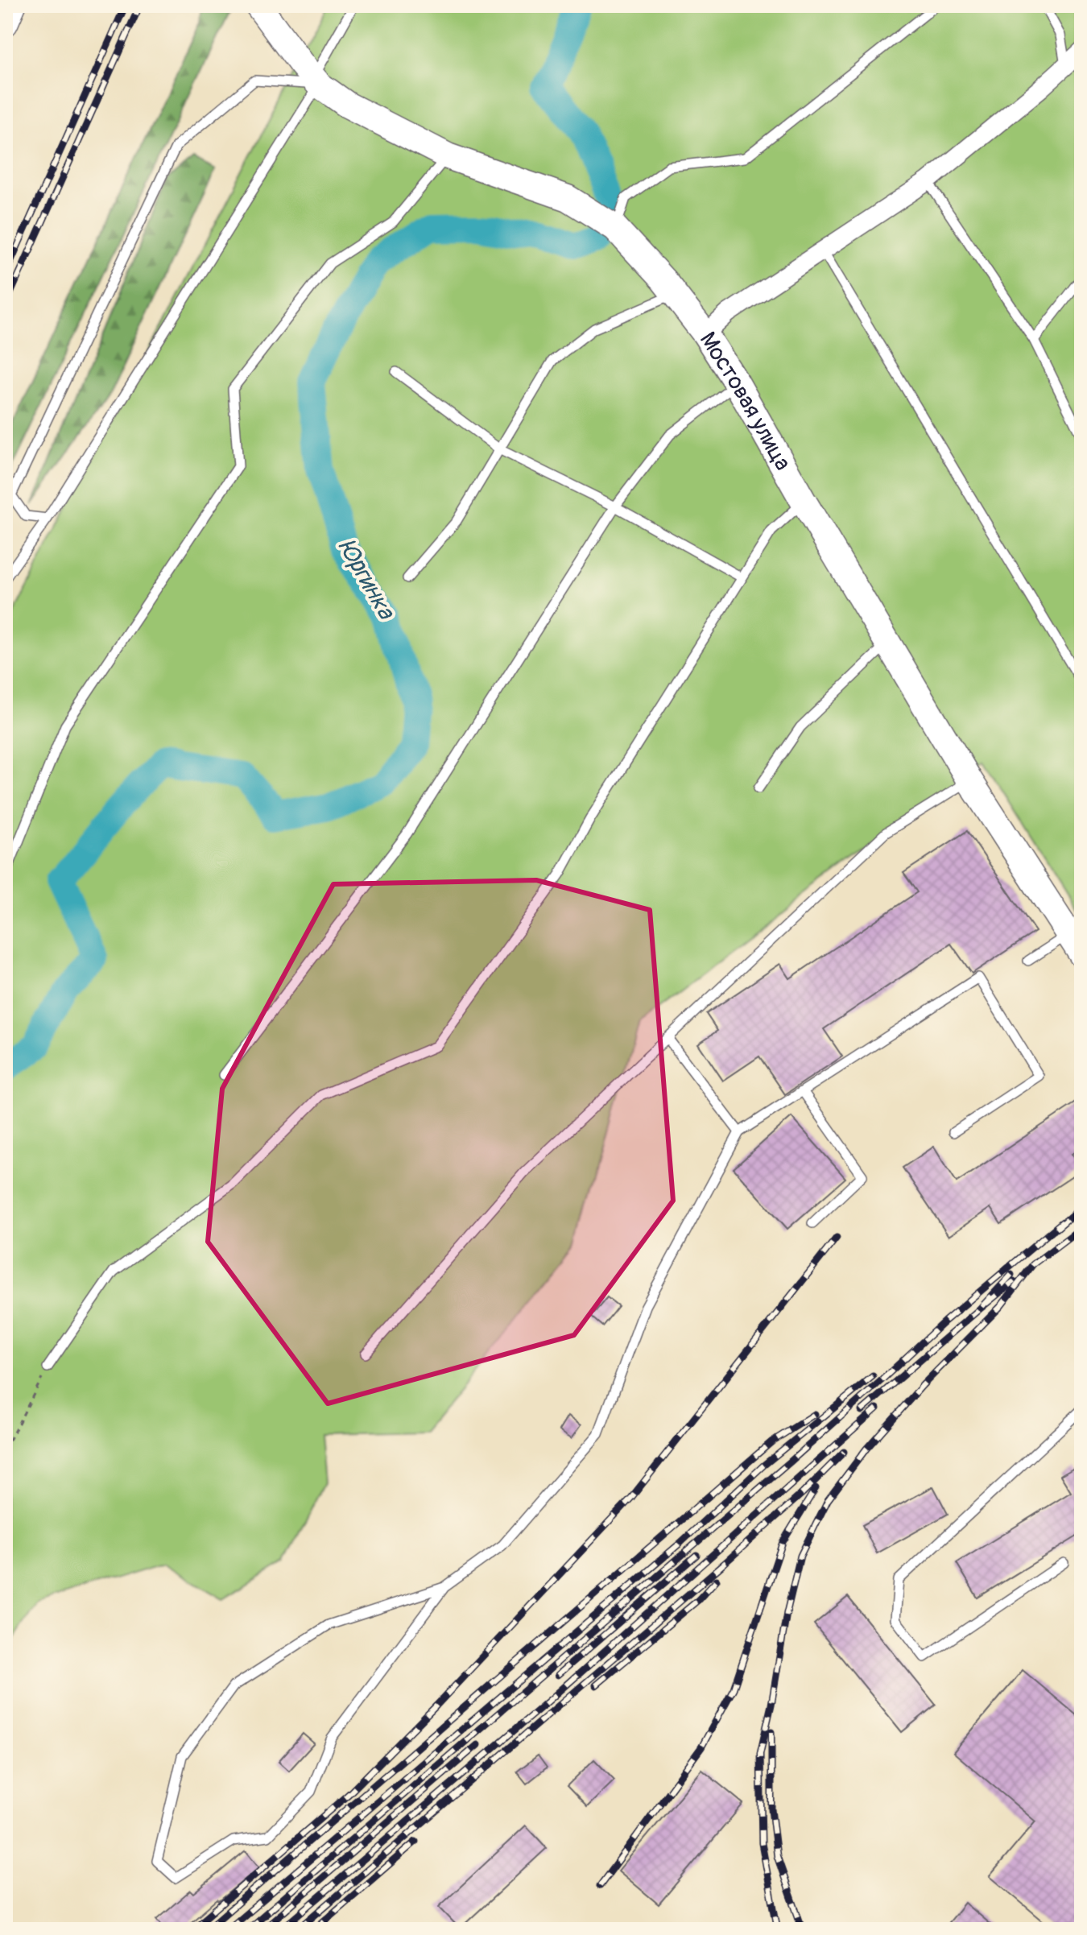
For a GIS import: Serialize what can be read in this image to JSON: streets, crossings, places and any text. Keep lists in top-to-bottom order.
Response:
{
  "streets": {
    "street": ["Мостовая улица"]
  },
  "water": ["Юргинка"]
}
